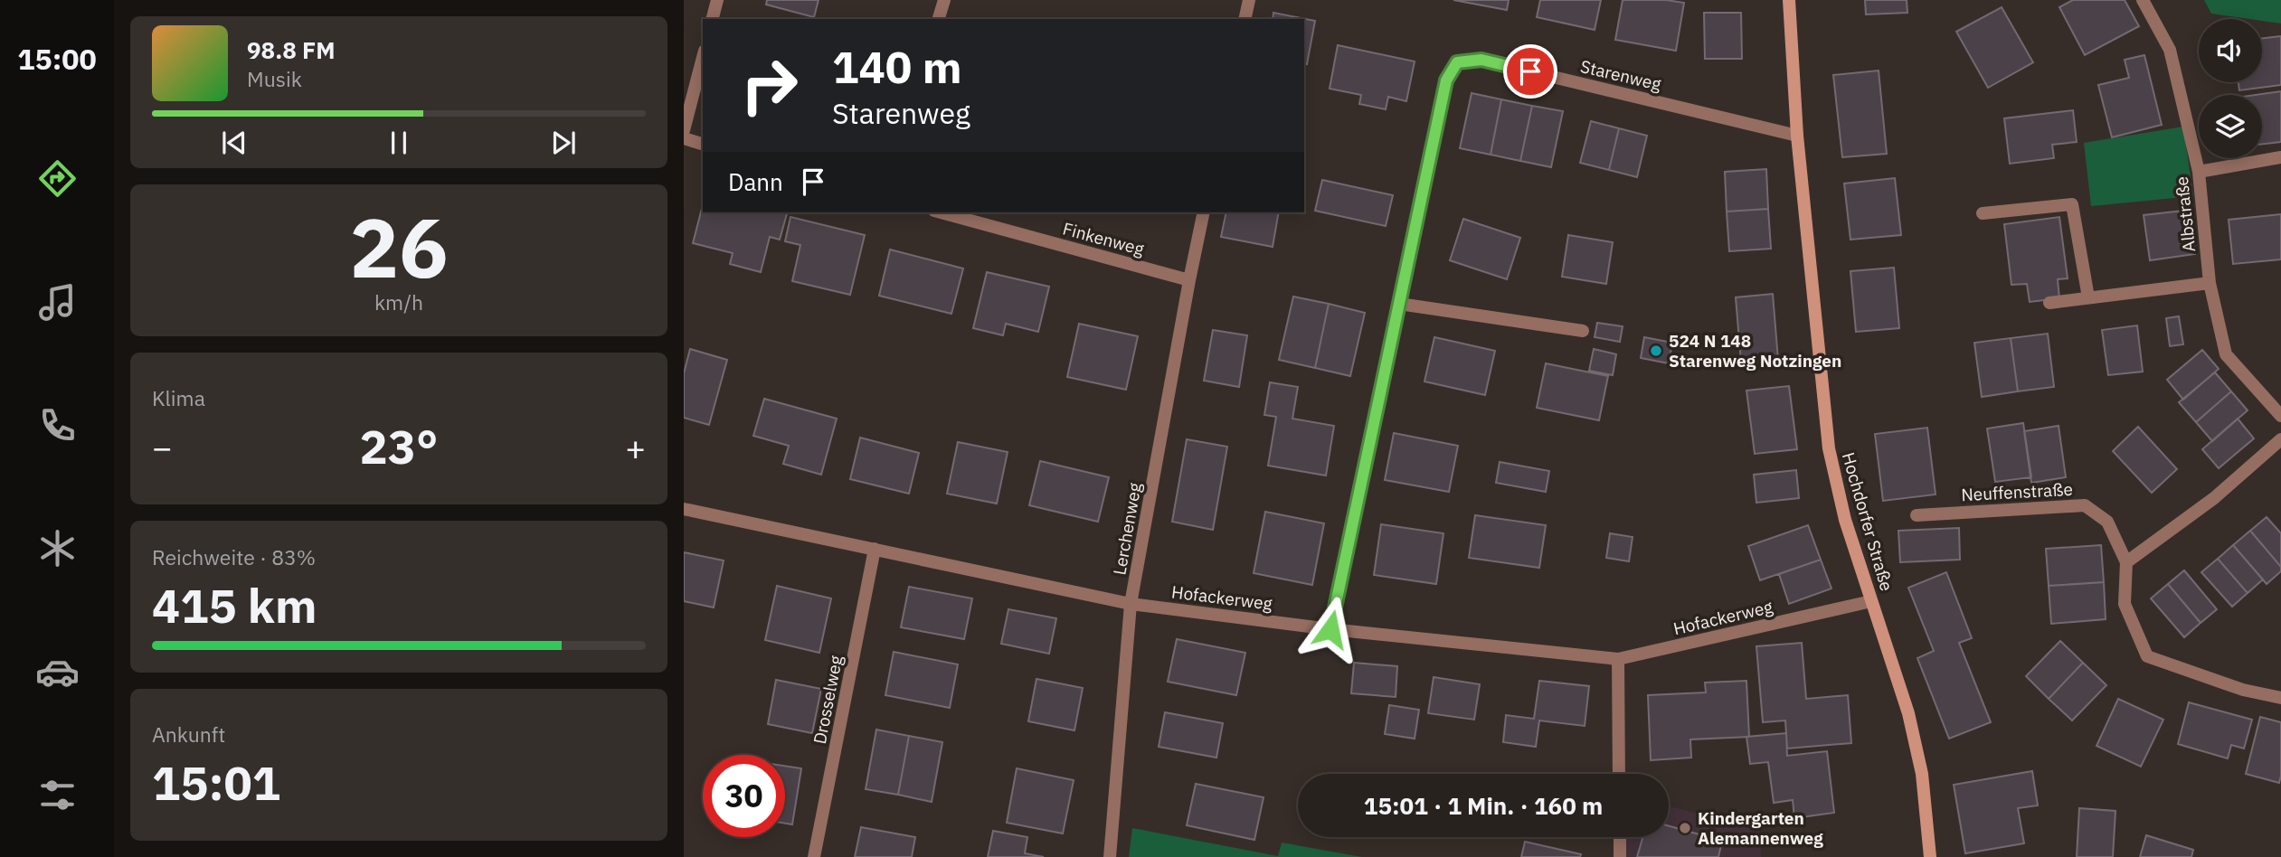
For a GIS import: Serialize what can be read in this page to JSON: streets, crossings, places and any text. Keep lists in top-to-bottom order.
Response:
{
  "streets": {
    "main road": ["Hochdorfer Straße"],
    "street": [
      "Starenweg",
      "Albstraße",
      "Finkenweg",
      "Neuffenstraße",
      "Lerchenweg",
      "Hofackerweg",
      "Drosselweg"
    ]
  },
  "crossings": [
    ["Starenweg", "Hochdorfer Straße"],
    ["Starenweg", "Hofackerweg"],
    ["Finkenweg", "Lerchenweg"],
    ["Hochdorfer Straße", "Hofackerweg"],
    ["Lerchenweg", "Hofackerweg"],
    ["Hofackerweg", "Drosselweg"]
  ],
  "places": ["524 N 148 Starenweg Notzingen", "Kindergarten Alemannenweg"],
  "page": {
    "tabs": "15:00",
    "turn": ["140 m", "Starenweg"],
    "song": ["98.8 FM", "Musik"],
    "then": "Dann",
    "tile": [
      ["26", "km/h"],
      "Klima",
      ["Reichweite · 83%", "415 km"],
      ["Ankunft", "15:01"]
    ],
    "heat": ["−", "23°", "+"],
    "limit": "30",
    "trip": "15:01 · 1 Min. · 160 m"
  }
}
